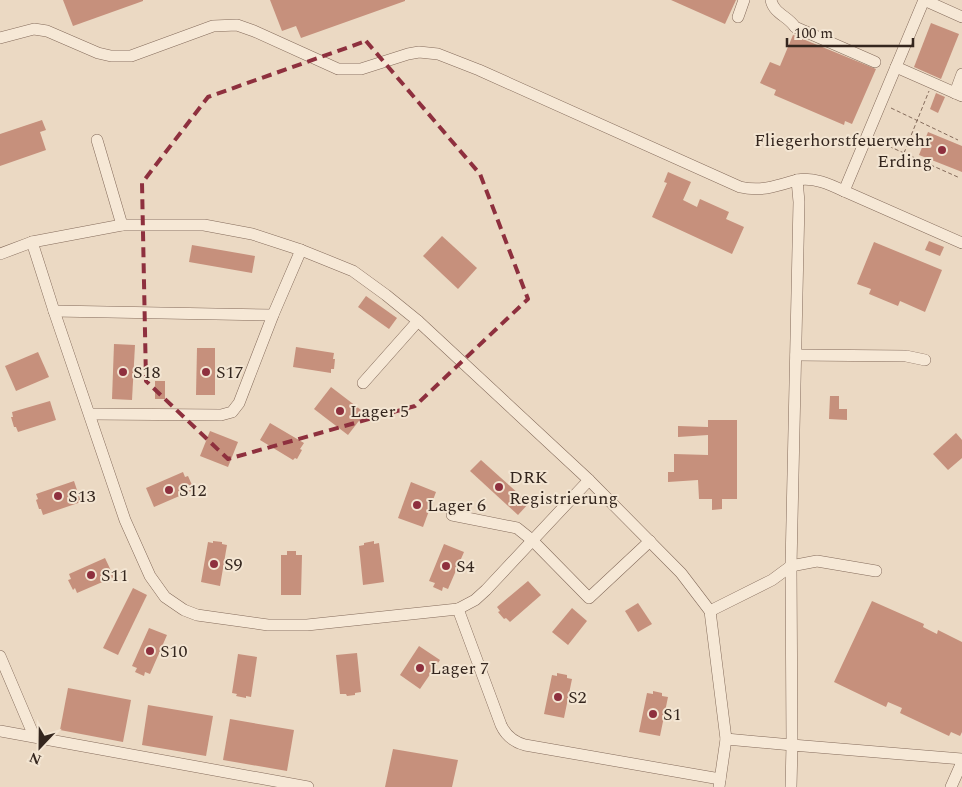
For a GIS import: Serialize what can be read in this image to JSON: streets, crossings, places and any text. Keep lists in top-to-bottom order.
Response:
{
  "places": [
    "Fliegerhorstfeuerwehr Erding",
    "S18",
    "S17",
    "Lager 5",
    "DRK Registrierung",
    "S12",
    "S13",
    "Lager 6",
    "S9",
    "S4",
    "S11",
    "S10",
    "Lager 7",
    "S2",
    "S1"
  ],
  "scale_bar": "100 m",
  "north": "bottom"
}
